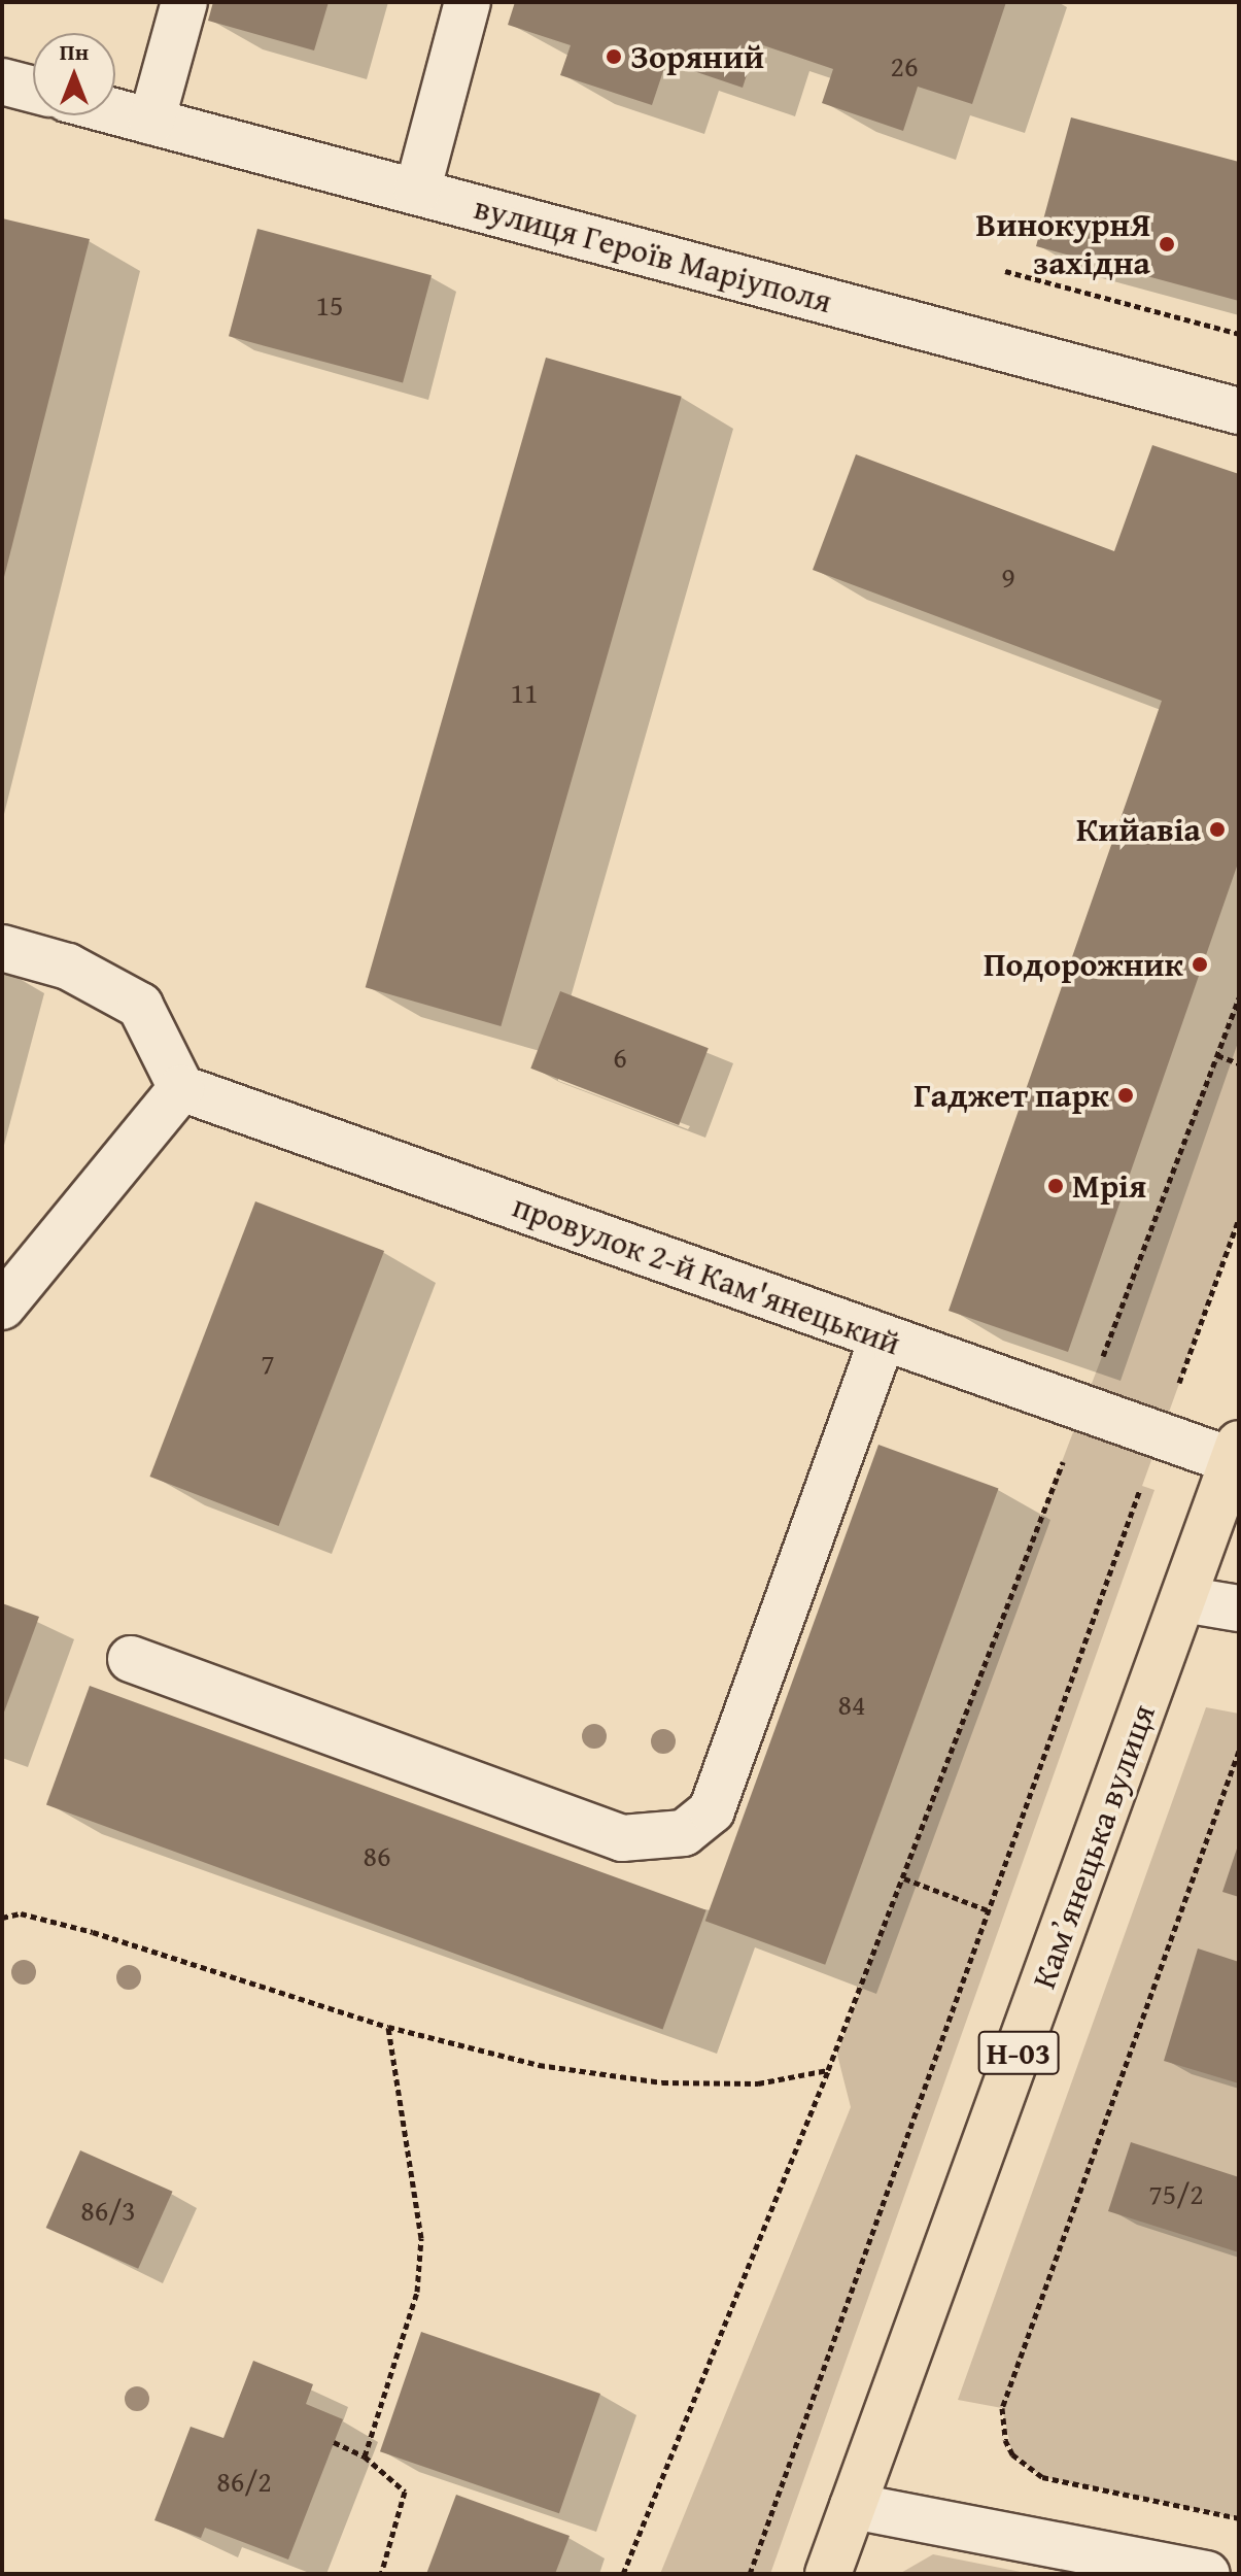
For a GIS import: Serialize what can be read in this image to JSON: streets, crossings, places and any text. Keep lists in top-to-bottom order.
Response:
{
  "streets": {
    "main road": ["Камʼянецька вулиця", "Н-03"],
    "street": ["вулиця Героїв Маріуполя", "провулок 2-й Кам'янецький"]
  },
  "crossings": [
    ["провулок 2-й Кам'янецький", "Камʼянецька вулиця"]
  ],
  "places": [
    "Зоряний",
    "ВинокурнЯ західна",
    "Кийавіа",
    "Подорожник",
    "Гаджет парк",
    "Мрія"
  ],
  "house_numbers": [
    "26",
    "15",
    "9",
    "11",
    "6",
    "7",
    "84",
    "86",
    "75/2",
    "86/3",
    "86/2"
  ],
  "north": "top"
}
